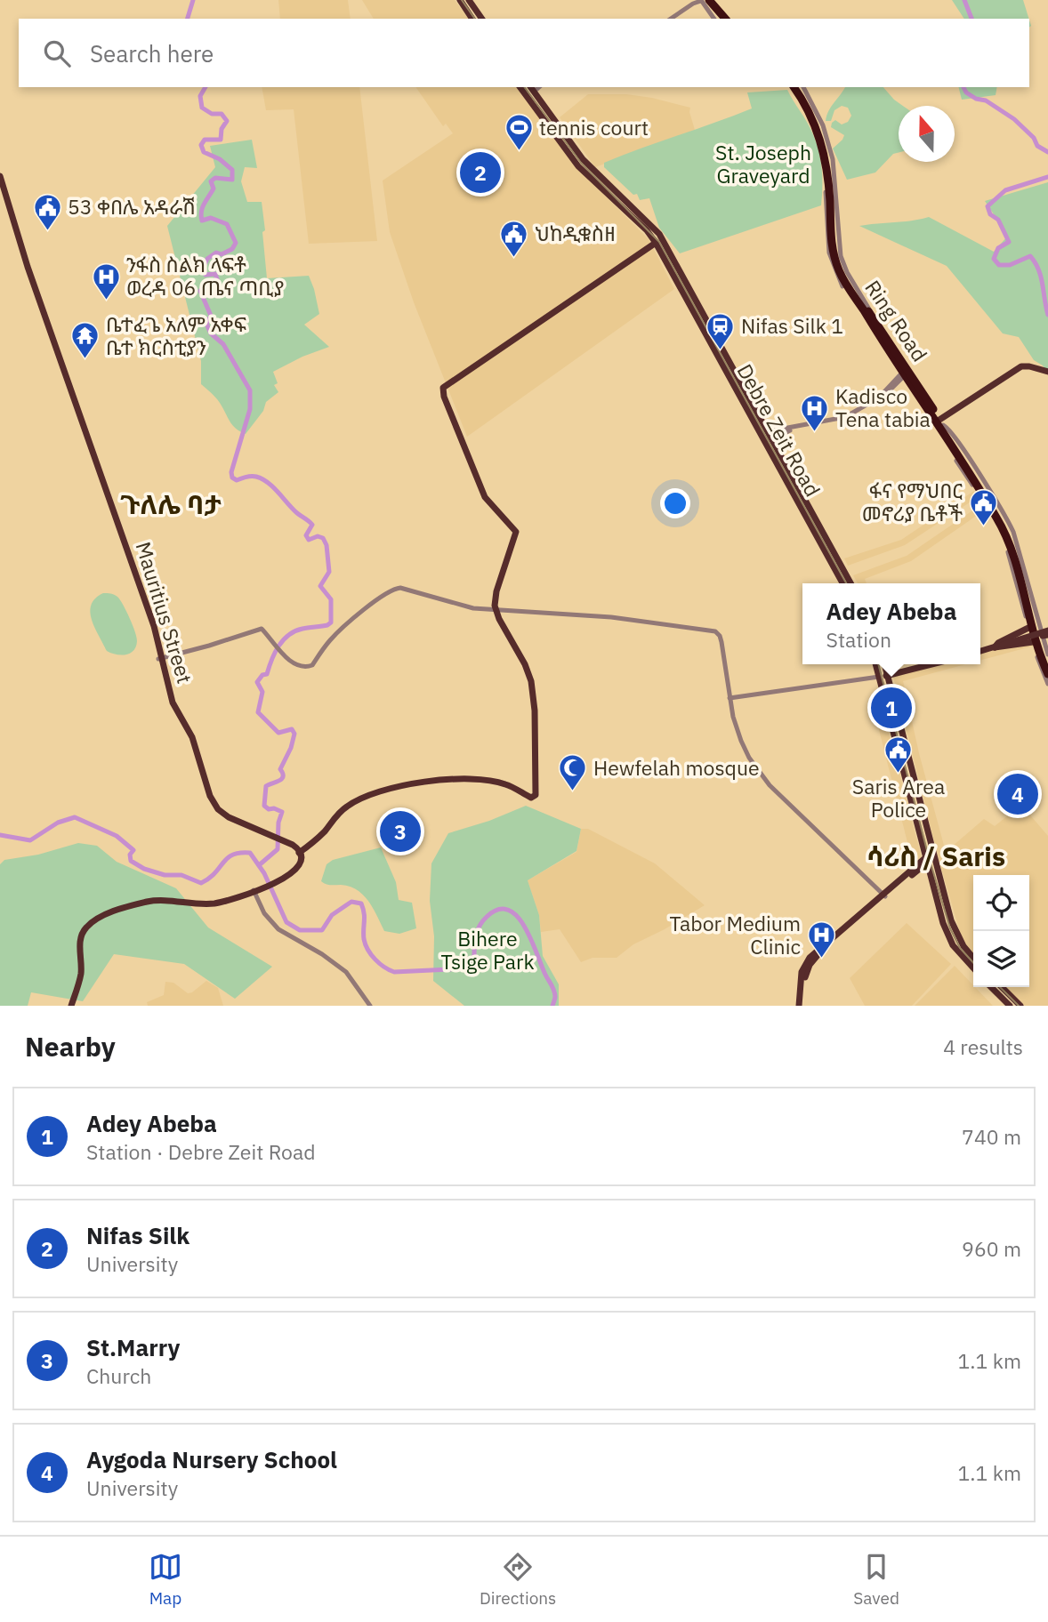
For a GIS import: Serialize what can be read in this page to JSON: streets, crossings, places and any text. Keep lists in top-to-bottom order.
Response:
{
  "streets": {
    "highway": ["Ring Road"],
    "main road": ["Debre Zeit Road", "Mauritius Street"]
  },
  "districts": ["ጉለሌ ባታ", "ሳሪስ / Saris"],
  "parks": ["St. Joseph Graveyard", "Bihere Tsige Park"],
  "places": {
    "sports": ["tennis court"],
    "public building": [
      "53 ቀበሌ አዳራሽ",
      "ህከዲቁስዘ",
      "ፋና የማህበር መኖሪያ ቤቶች",
      "Saris Area Police"
    ],
    "hospital": ["ንፋስ ስልክ ላፍቶ ወረዳ 06 ጤና ጣቢያ", "Kadisco Tena tabia", "Tabor Medium Clinic"],
    "station": ["Nifas Silk 1"],
    "temple": ["ቤተፈጌ አለም አቀፍ ቤተ ክርስቲያን"],
    "mosque": ["Hewfelah mosque"]
  },
  "north": "top",
  "page": {
    "search": "Search here",
    "pins": [
      "2",
      "1",
      "4",
      "3"
    ],
    "popup": ["Adey Abeba", "Station"],
    "heading": ["Nearby", "4 results"],
    "list": [
      {
        "mark": "1",
        "name": "Adey Abeba",
        "note": "Station · Debre Zeit Road",
        "value": "740 m"
      },
      {
        "mark": "2",
        "name": "Nifas Silk",
        "note": "University",
        "value": "960 m"
      },
      {
        "mark": "3",
        "name": "St.Marry",
        "note": "Church",
        "value": "1.1 km"
      },
      {
        "mark": "4",
        "name": "Aygoda Nursery School",
        "note": "University",
        "value": "1.1 km"
      }
    ],
    "nav": ["Map", "Directions", "Saved"]
  }
}
